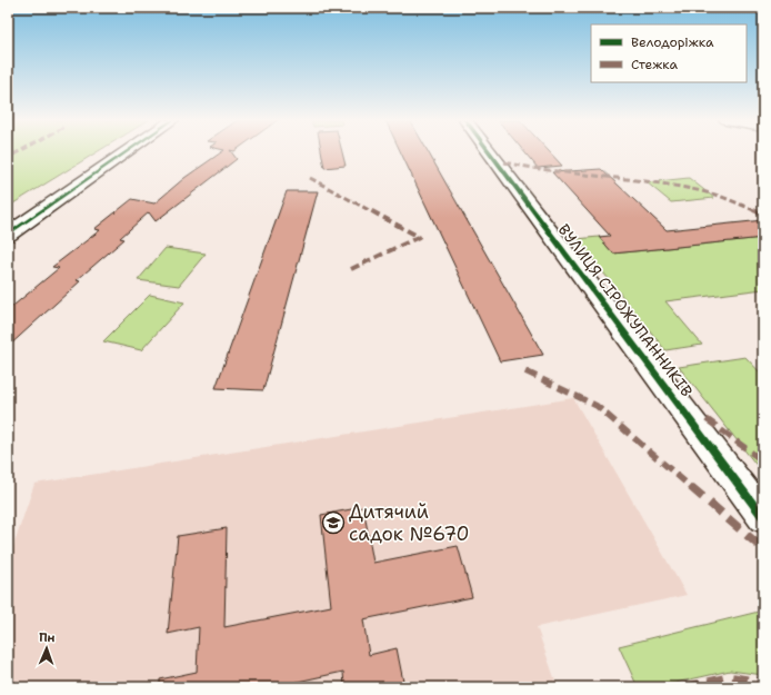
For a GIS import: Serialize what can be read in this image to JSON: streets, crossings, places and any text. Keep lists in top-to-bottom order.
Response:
{
  "streets": {
    "street": ["ВУЛИЦЯ СІРОЖУПАННИКІВ"]
  },
  "places": {
    "school or university": ["Дитячий садок №670"]
  },
  "legend": ["Велодоріжка", "Стежка"],
  "north": "top"
}
